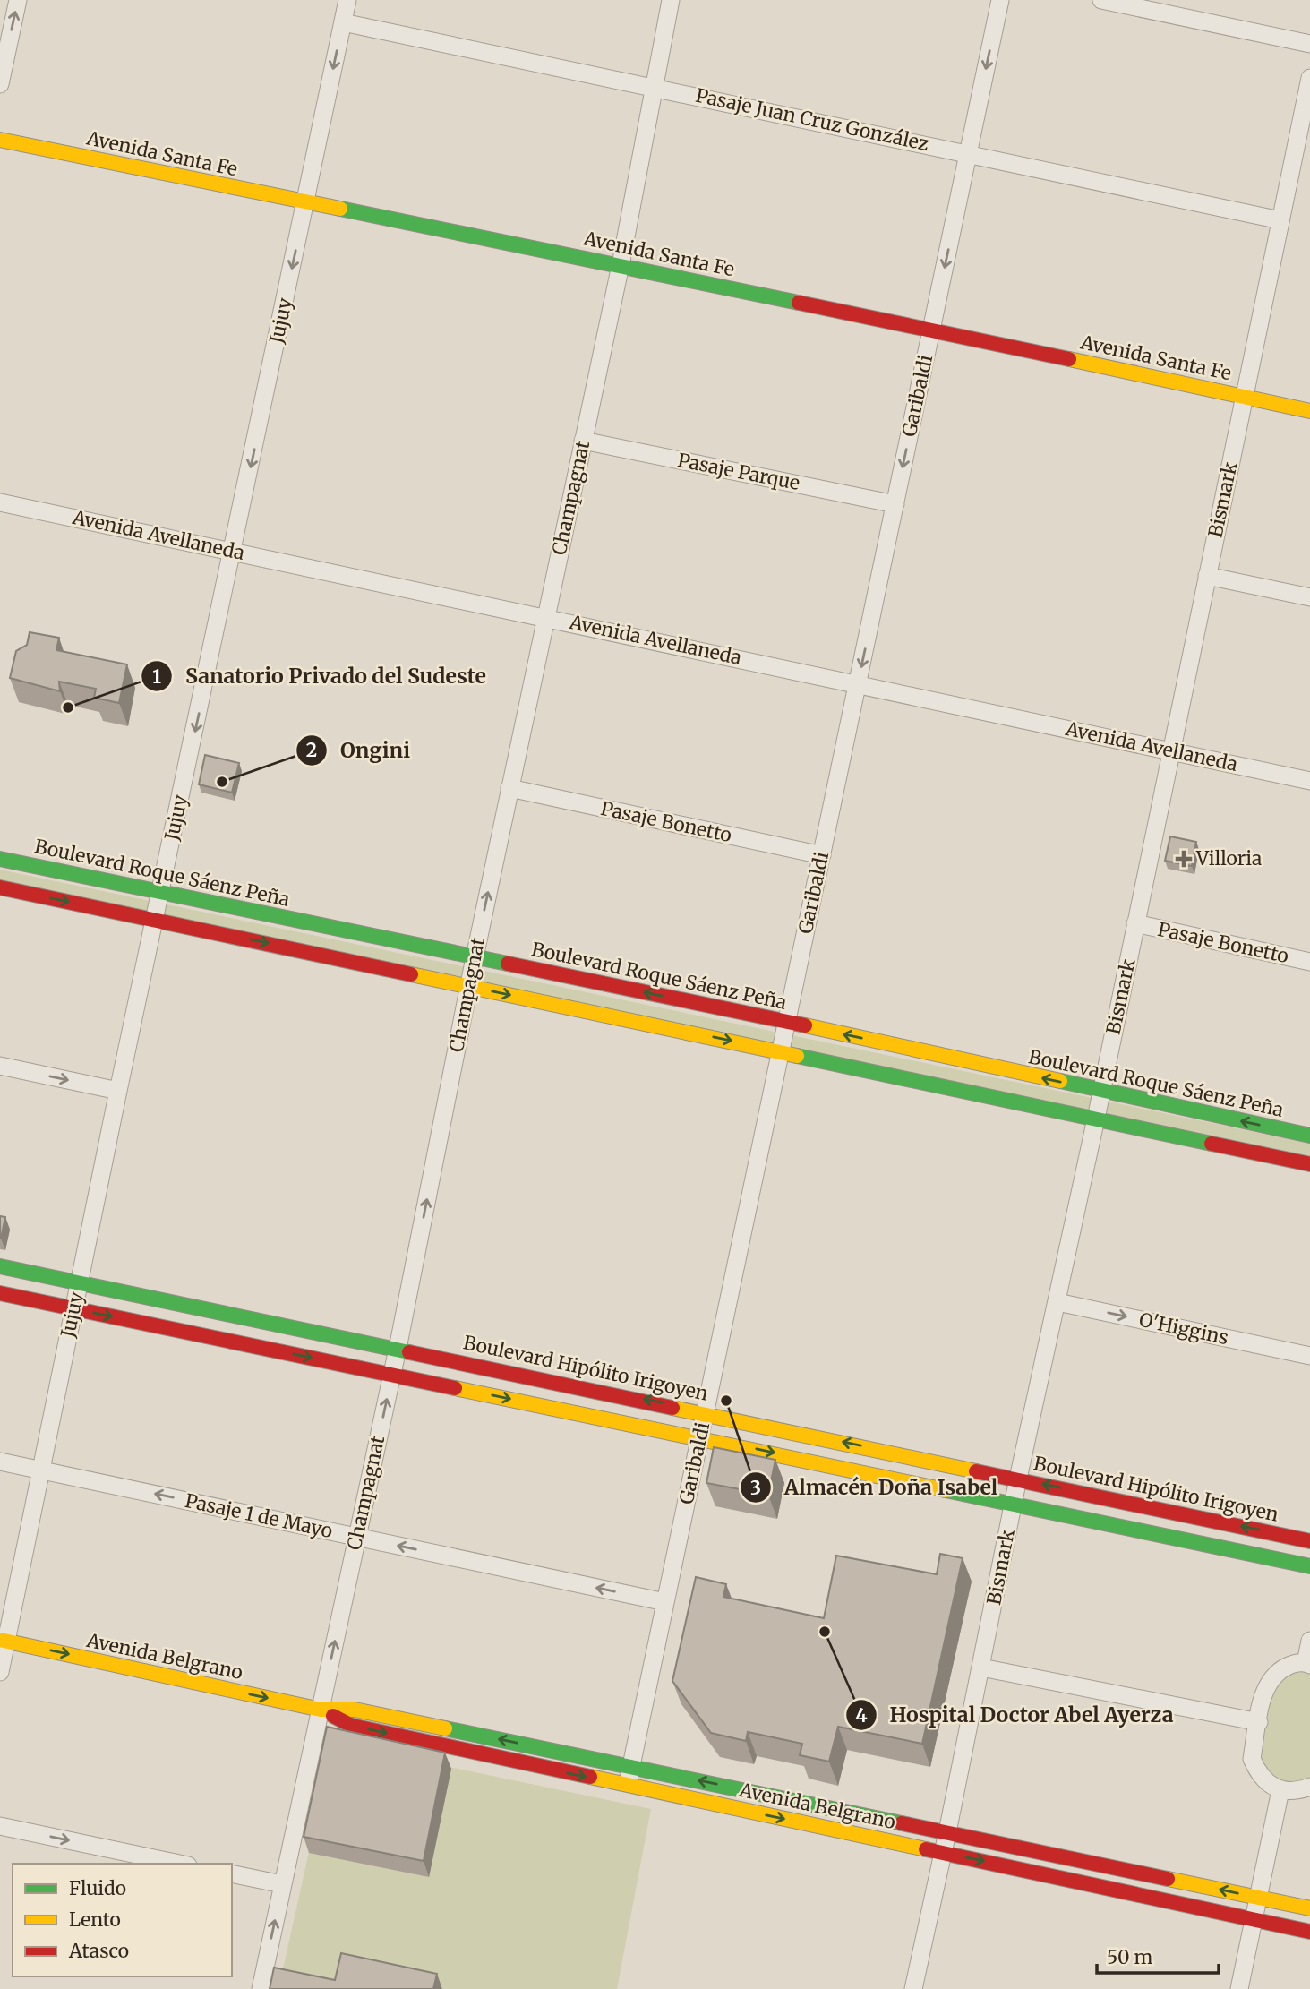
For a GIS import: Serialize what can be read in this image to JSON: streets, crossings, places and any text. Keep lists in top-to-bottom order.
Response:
{
  "streets": {
    "street": [
      "Pasaje Juan Cruz González",
      "Avenida Santa Fe",
      "Jujuy",
      "Garibaldi",
      "Pasaje Parque",
      "Champagnat",
      "Bismark",
      "Avenida Avellaneda",
      "Pasaje Bonetto",
      "Boulevard Roque Sáenz Peña",
      "O'Higgins",
      "Boulevard Hipólito Irigoyen",
      "Pasaje 1 de Mayo",
      "Avenida Belgrano"
    ]
  },
  "crossings": [
    ["Pasaje Juan Cruz González", "Jujuy"],
    ["Pasaje Juan Cruz González", "Garibaldi"],
    ["Pasaje Juan Cruz González", "Champagnat"],
    ["Pasaje Juan Cruz González", "Bismark"],
    ["Avenida Santa Fe", "Jujuy"],
    ["Avenida Santa Fe", "Garibaldi"],
    ["Avenida Santa Fe", "Champagnat"],
    ["Avenida Santa Fe", "Bismark"],
    ["Jujuy", "Avenida Avellaneda"],
    ["Jujuy", "Boulevard Roque Sáenz Peña"],
    ["Jujuy", "Boulevard Hipólito Irigoyen"],
    ["Jujuy", "Pasaje 1 de Mayo"],
    ["Jujuy", "Avenida Belgrano"],
    ["Garibaldi", "Pasaje Parque"],
    ["Garibaldi", "Avenida Avellaneda"],
    ["Garibaldi", "Pasaje Bonetto"],
    ["Garibaldi", "Boulevard Roque Sáenz Peña"],
    ["Garibaldi", "Boulevard Hipólito Irigoyen"],
    ["Garibaldi", "Pasaje 1 de Mayo"],
    ["Garibaldi", "Avenida Belgrano"],
    ["Pasaje Parque", "Champagnat"],
    ["Champagnat", "Avenida Avellaneda"],
    ["Champagnat", "Pasaje Bonetto"],
    ["Champagnat", "Boulevard Roque Sáenz Peña"],
    ["Champagnat", "Boulevard Hipólito Irigoyen"],
    ["Champagnat", "Pasaje 1 de Mayo"],
    ["Champagnat", "Avenida Belgrano"],
    ["Bismark", "Avenida Avellaneda"],
    ["Bismark", "Pasaje Bonetto"],
    ["Bismark", "Boulevard Roque Sáenz Peña"],
    ["Bismark", "O'Higgins"],
    ["Bismark", "Boulevard Hipólito Irigoyen"],
    ["Bismark", "Avenida Belgrano"]
  ],
  "one_way": [
    "Jujuy",
    "Garibaldi",
    "Champagnat",
    "O'Higgins",
    "Pasaje 1 de Mayo"
  ],
  "places": {
    "other": [
      "Sanatorio Privado del Sudeste",
      "Ongini",
      "Almacén Doña Isabel",
      "Hospital Doctor Abel Ayerza"
    ],
    "health": ["Villoria"]
  },
  "legend": ["Fluido", "Lento", "Atasco"],
  "scale_bar": "50 m"
}
